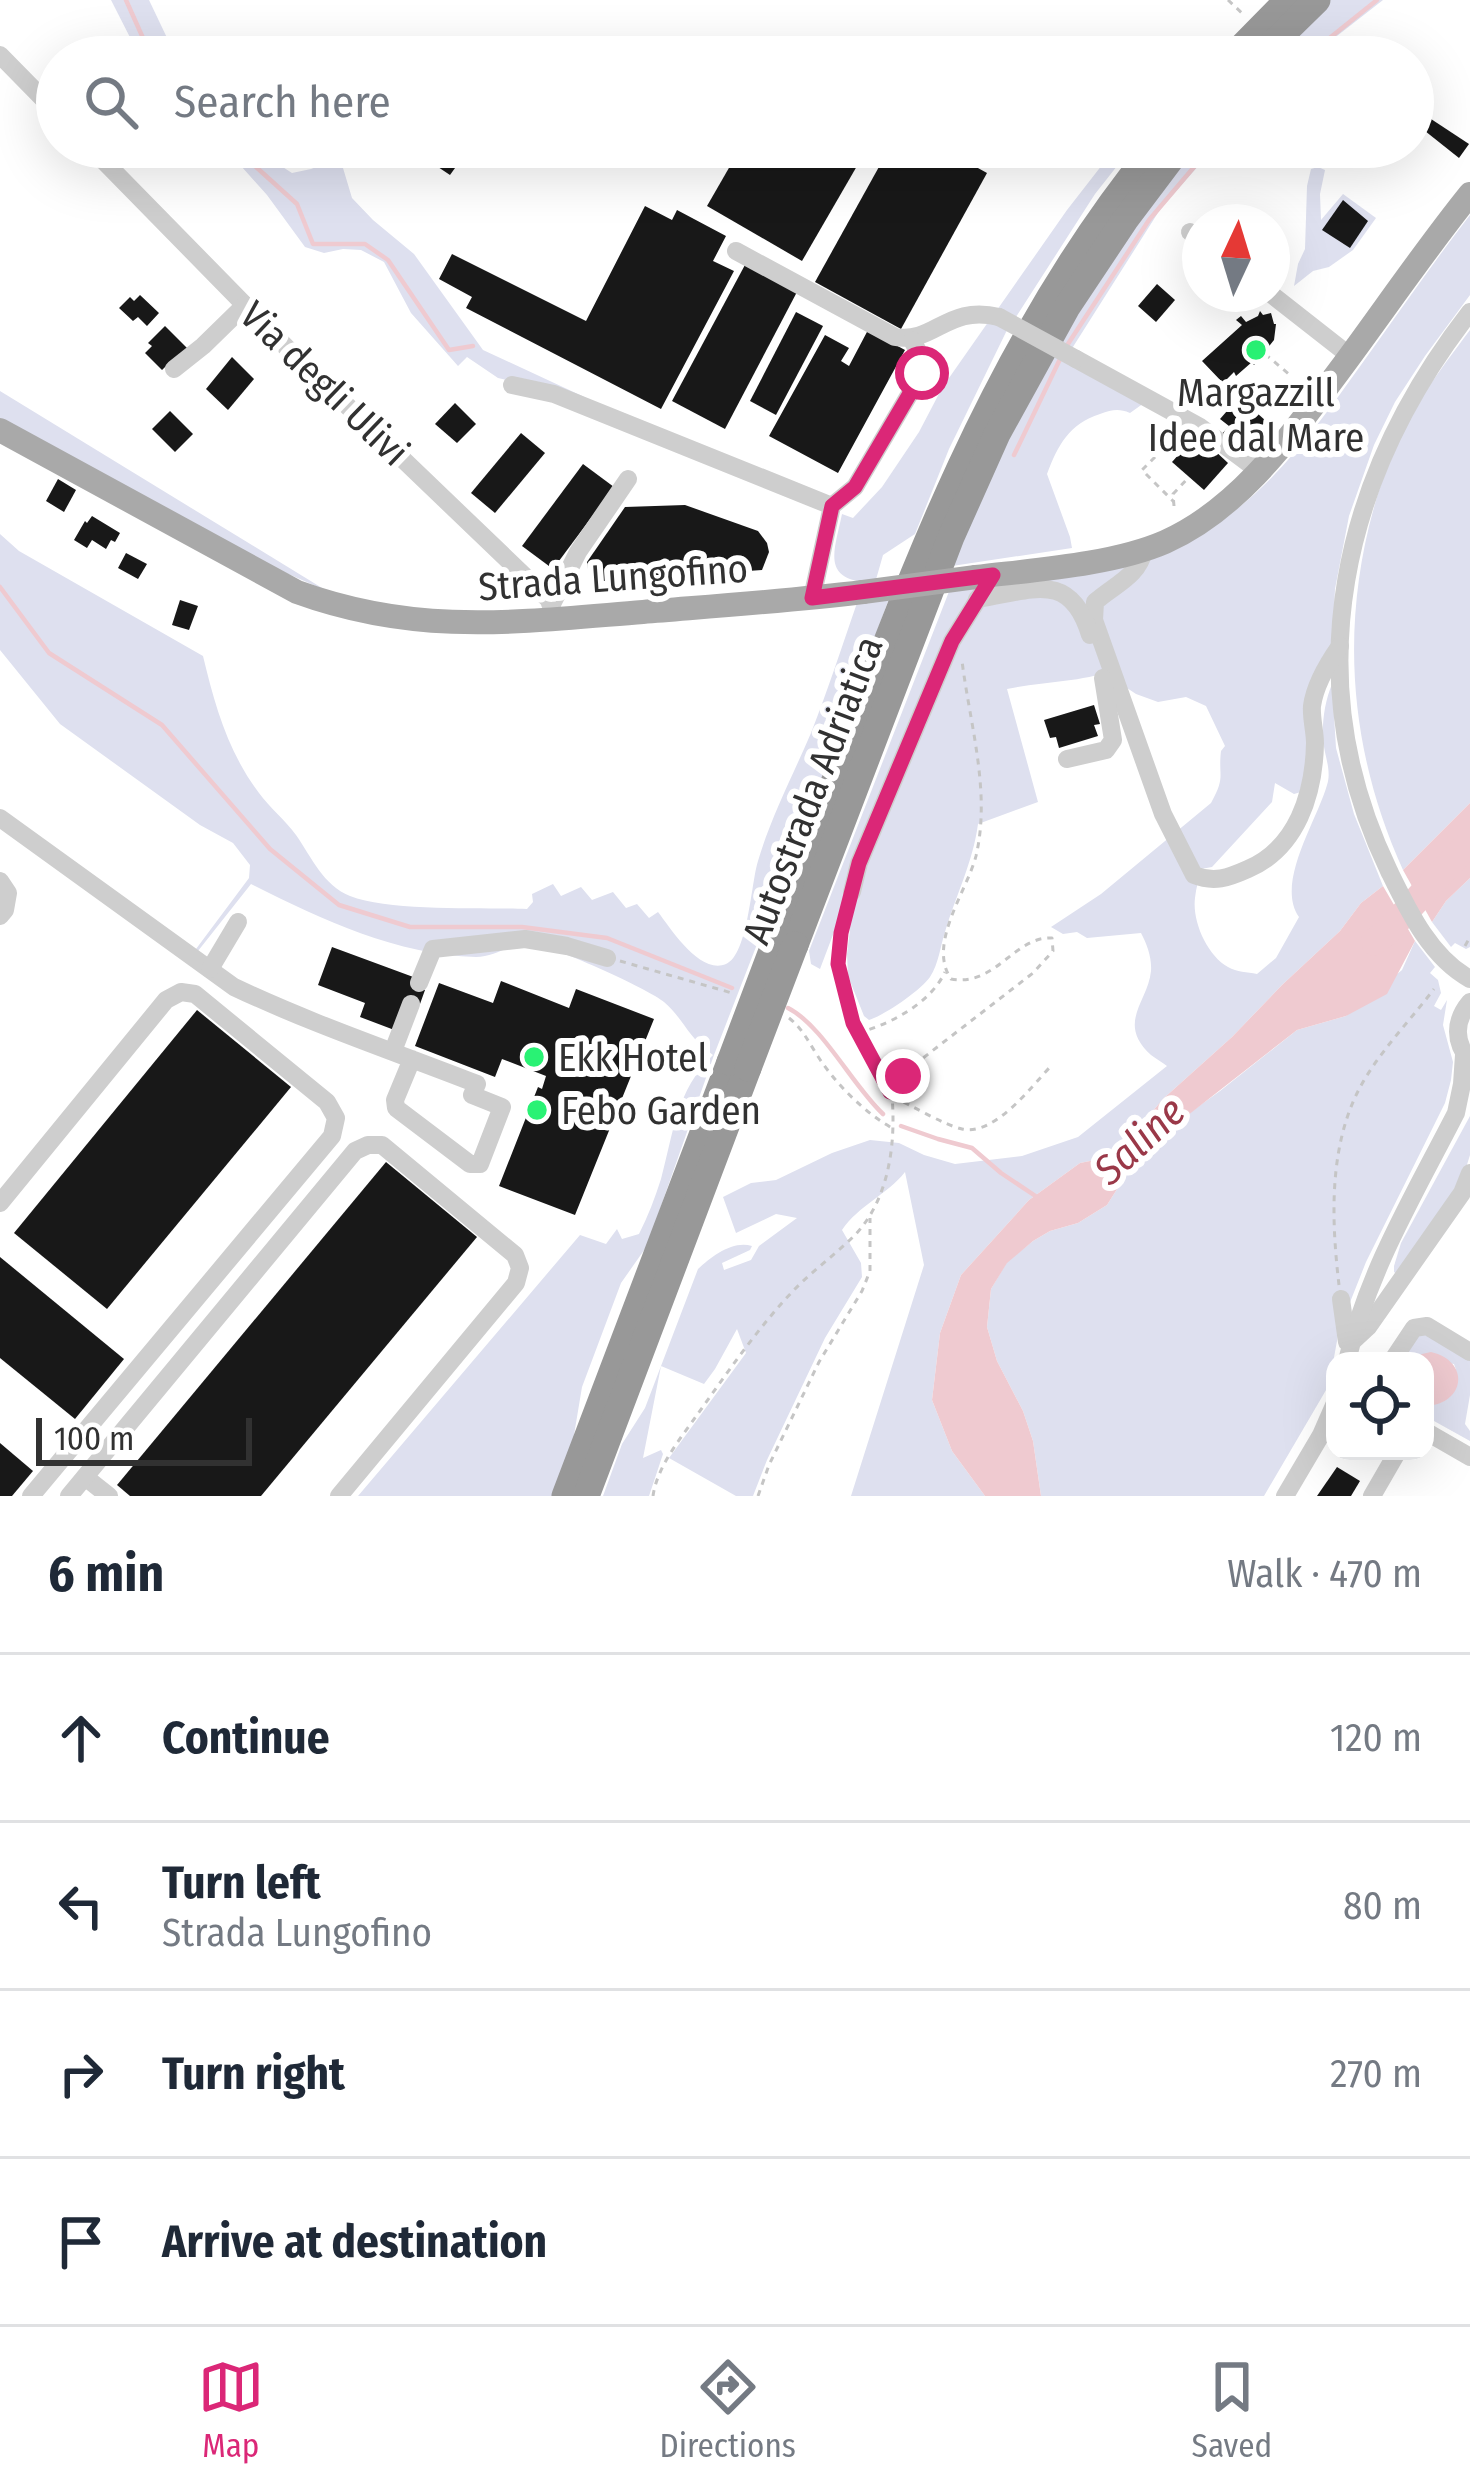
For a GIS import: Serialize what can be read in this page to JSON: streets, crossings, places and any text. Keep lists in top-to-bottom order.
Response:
{
  "streets": {
    "highway": ["Autostrada Adriatica"],
    "main road": ["Strada Lungofino"],
    "street": ["Via degli Ulivi"]
  },
  "crossings": [
    ["Via degli Ulivi", "Strada Lungofino"]
  ],
  "water": ["Saline"],
  "places": ["Margazzill Idee dal Mare", "Ekk Hotel", "Febo Garden"],
  "scale_bar": "100 m",
  "north": "top",
  "page": {
    "search": "Search here",
    "scale": "100 m",
    "heading": ["6 min", "Walk · 470 m"],
    "list": [
      ["Continue", "120 m"],
      ["Turn left", "Strada Lungofino", "80 m"],
      ["Turn right", "270 m"],
      "Arrive at destination"
    ],
    "nav": ["Map", "Directions", "Saved"]
  }
}
